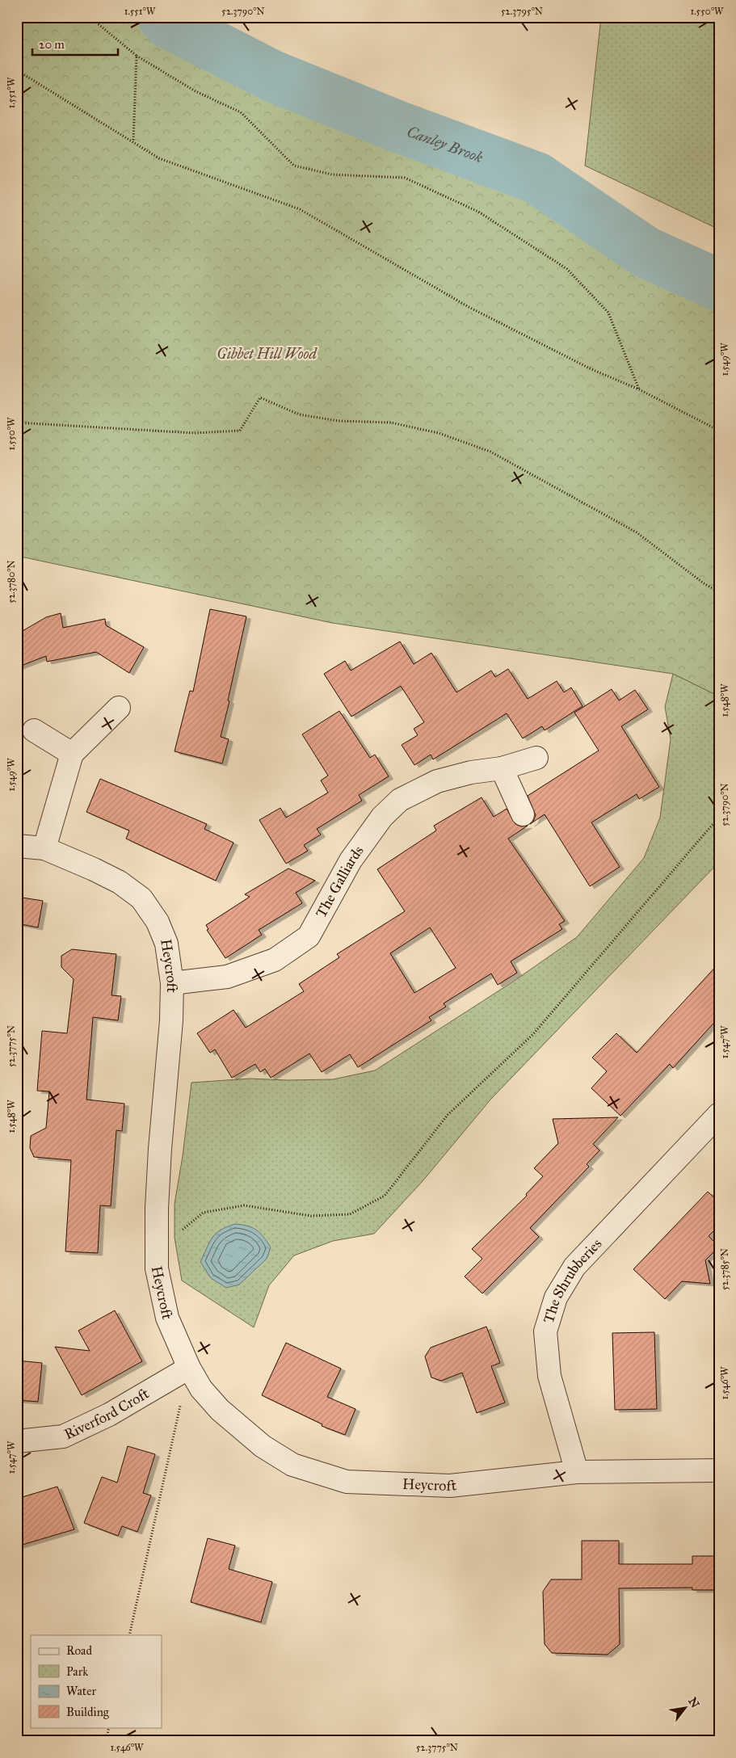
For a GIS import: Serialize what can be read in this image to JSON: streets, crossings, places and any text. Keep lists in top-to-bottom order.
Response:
{
  "streets": {
    "street": [
      "The Galliards",
      "Heycroft",
      "The Shrubberies",
      "Riverford Croft"
    ]
  },
  "crossings": [
    ["The Galliards", "Heycroft"],
    ["Heycroft", "The Shrubberies"],
    ["Heycroft", "Riverford Croft"]
  ],
  "water": ["Canley Brook"],
  "parks": ["Gibbet Hill Wood"],
  "legend": [
    "Road",
    "Park",
    "Water",
    "Building"
  ],
  "scale_bar": "20 m",
  "north": "top right",
  "coordinates": [
    "1.551°W",
    "52.3790°N",
    "52.3795°N",
    "1.550°W",
    "1.549°W",
    "52.3780°N",
    "1.548°W",
    "1.547°W",
    "52.3775°N",
    "52.3785°N",
    "1.546°W"
  ]
}
